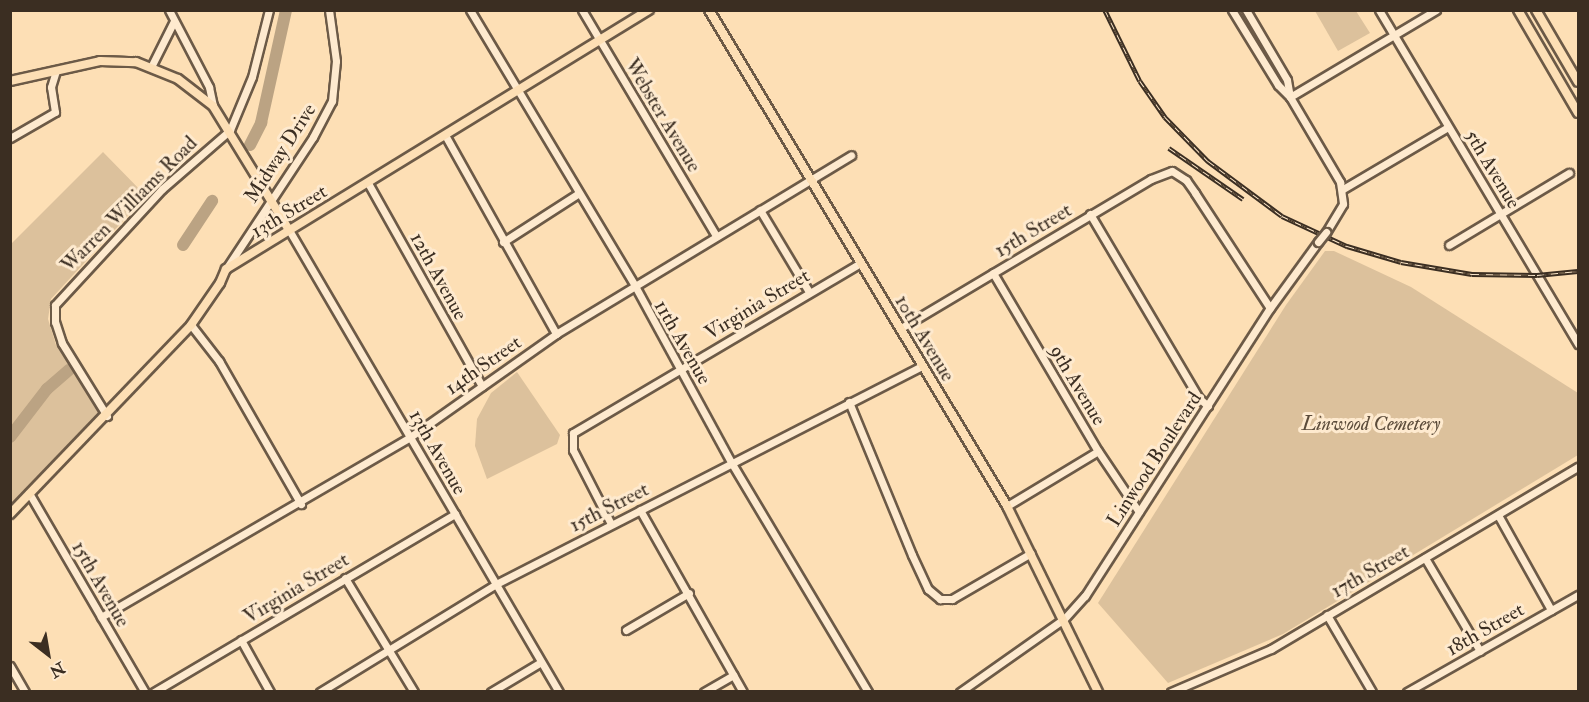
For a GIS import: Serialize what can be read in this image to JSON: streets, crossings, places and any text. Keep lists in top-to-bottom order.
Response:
{
  "streets": {
    "main road": ["13th Street", "10th Avenue"],
    "street": [
      "Webster Avenue",
      "Midway Drive",
      "5th Avenue",
      "Warren Williams Road",
      "15th Street",
      "12th Avenue",
      "Virginia Street",
      "11th Avenue",
      "14th Street",
      "9th Avenue",
      "13th Avenue",
      "Linwood Boulevard",
      "17th Street",
      "15th Avenue",
      "18th Street"
    ]
  },
  "crossings": [
    ["Webster Avenue", "13th Street"],
    ["Webster Avenue", "14th Street"],
    ["Midway Drive", "13th Street"],
    ["13th Street", "12th Avenue"],
    ["13th Street", "11th Avenue"],
    ["13th Street", "13th Avenue"],
    ["15th Street", "Virginia Street"],
    ["15th Street", "10th Avenue"],
    ["15th Street", "11th Avenue"],
    ["15th Street", "9th Avenue"],
    ["15th Street", "13th Avenue"],
    ["15th Street", "Linwood Boulevard"],
    ["12th Avenue", "14th Street"],
    ["Virginia Street", "10th Avenue"],
    ["Virginia Street", "11th Avenue"],
    ["Virginia Street", "13th Avenue"],
    ["10th Avenue", "14th Street"],
    ["10th Avenue", "Linwood Boulevard"],
    ["11th Avenue", "14th Street"],
    ["14th Street", "13th Avenue"],
    ["14th Street", "15th Avenue"],
    ["9th Avenue", "Linwood Boulevard"]
  ],
  "parks": ["Linwood Cemetery"],
  "north": "bottom right"
}
